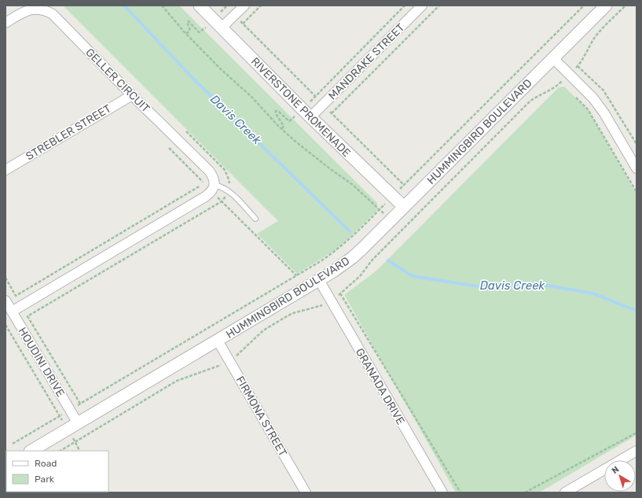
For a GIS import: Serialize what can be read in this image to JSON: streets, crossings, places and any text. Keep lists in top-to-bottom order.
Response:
{
  "streets": {
    "street": [
      "MANDRAKE STREET",
      "GELLER CIRCUIT",
      "RIVERSTONE PROMENADE",
      "HUMMINGBIRD BOULEVARD",
      "STREBLER STREET",
      "HOUDINI DRIVE",
      "GRANADA DRIVE",
      "FIRMONA STREET"
    ]
  },
  "crossings": [
    ["MANDRAKE STREET", "RIVERSTONE PROMENADE"],
    ["GELLER CIRCUIT", "STREBLER STREET"],
    ["RIVERSTONE PROMENADE", "HUMMINGBIRD BOULEVARD"],
    ["HUMMINGBIRD BOULEVARD", "HOUDINI DRIVE"],
    ["HUMMINGBIRD BOULEVARD", "GRANADA DRIVE"],
    ["HUMMINGBIRD BOULEVARD", "FIRMONA STREET"]
  ],
  "water": ["Davis Creek"],
  "legend": ["Road", "Park"],
  "north": "top left"
}
